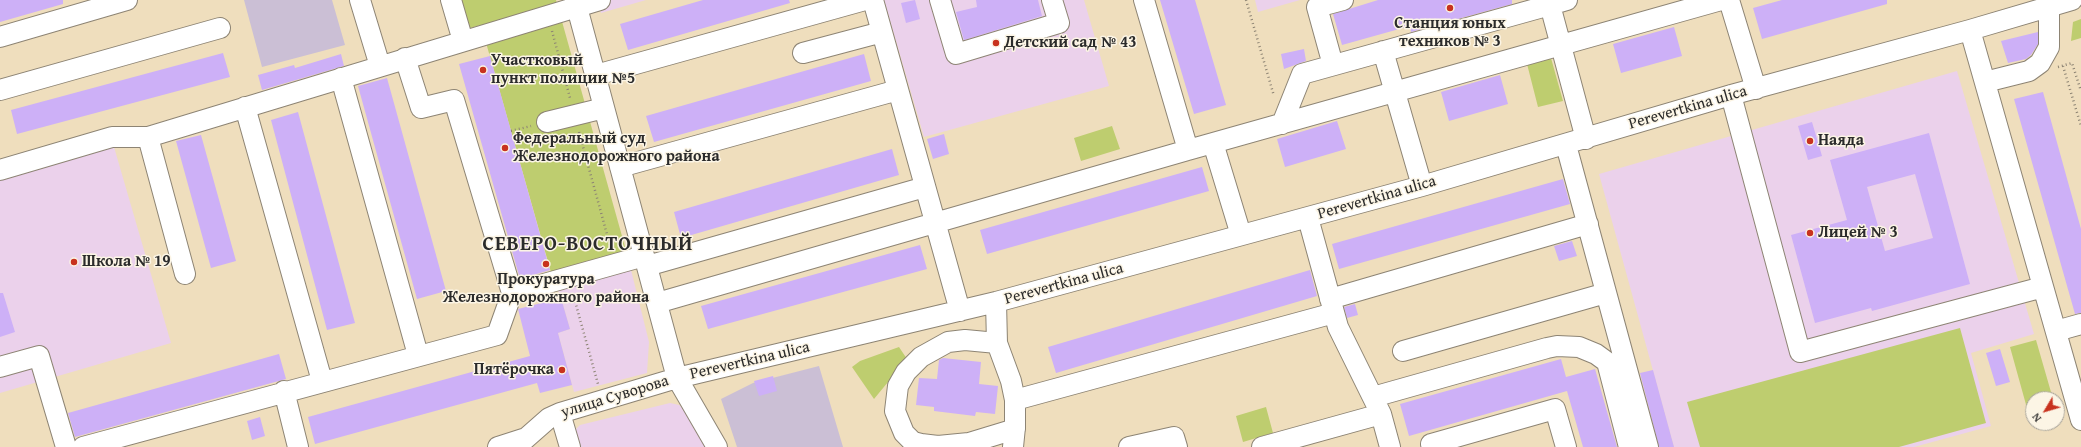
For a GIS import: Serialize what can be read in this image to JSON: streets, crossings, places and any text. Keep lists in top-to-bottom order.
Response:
{
  "streets": {
    "street": ["Perevertkina ulica", "улица Суворова"]
  },
  "crossings": [
    ["Perevertkina ulica", "улица Суворова"]
  ],
  "districts": ["СЕВЕРО-ВОСТОЧНЫЙ"],
  "places": [
    "Станция юных техников № 3",
    "Детский сад № 43",
    "Участковый пункт полиции №5",
    "Наяда",
    "Федеральный суд Железнодорожного района",
    "Лицей № 3",
    "Школа № 19",
    "Прокуратура Железнодорожного района",
    "Пятёрочка"
  ],
  "north": "bottom left"
}
